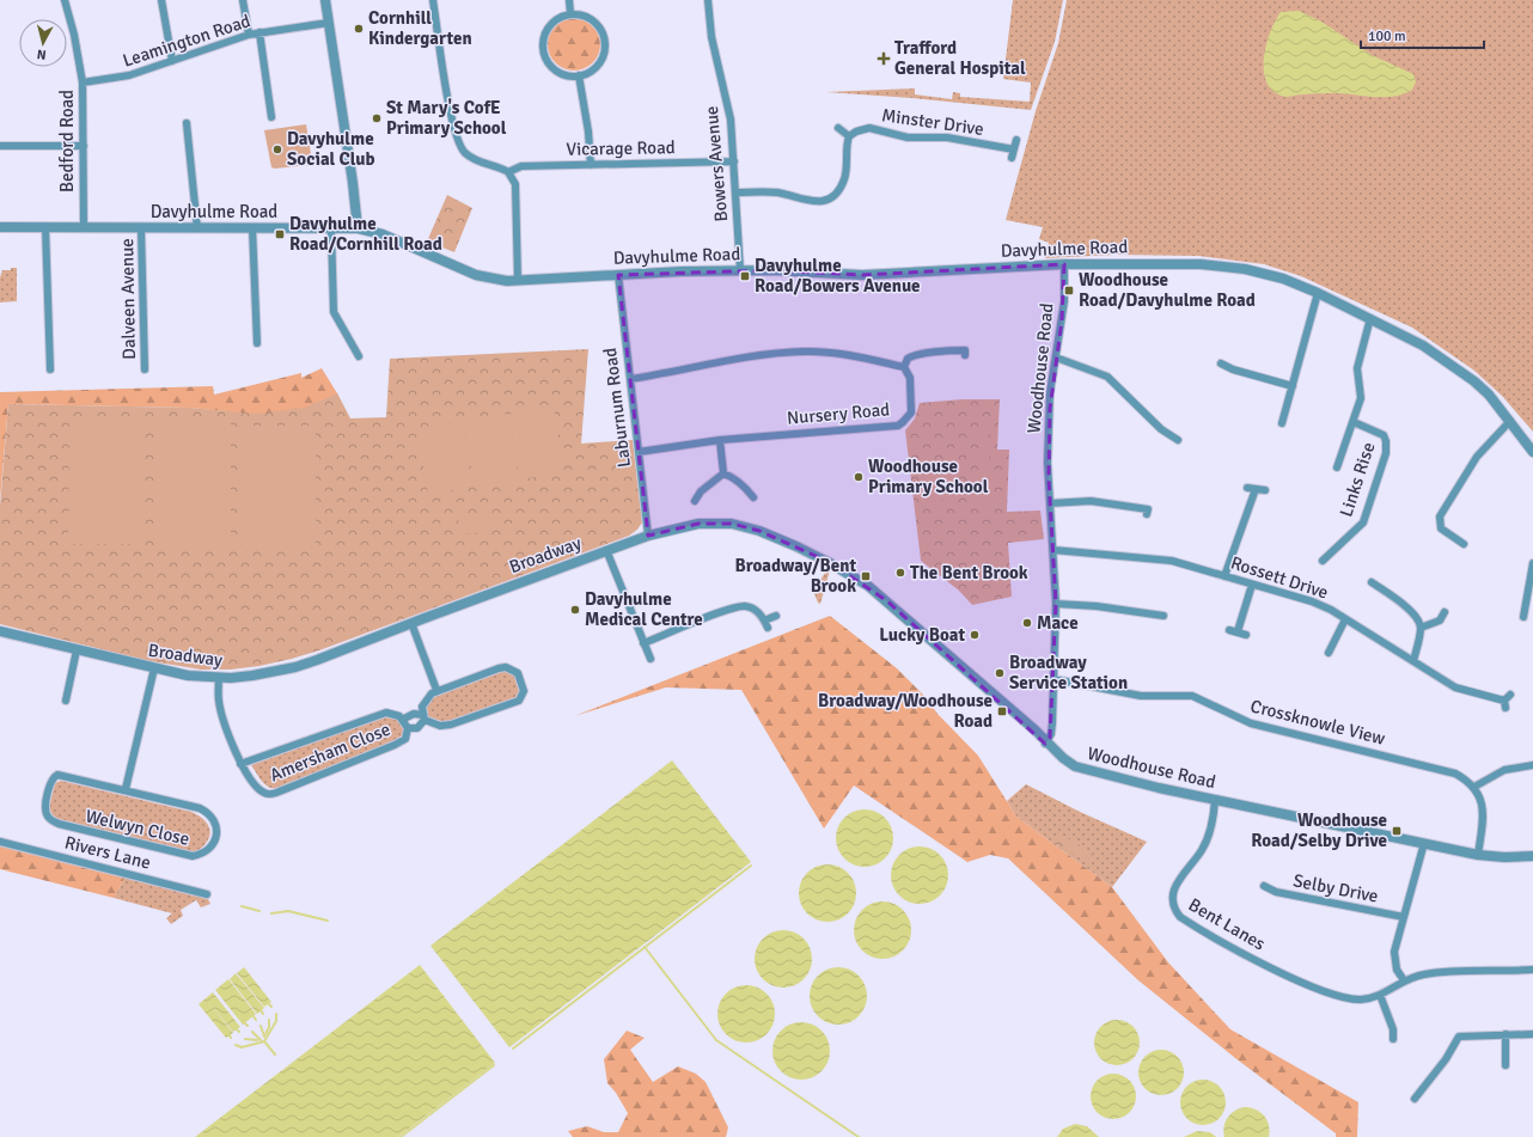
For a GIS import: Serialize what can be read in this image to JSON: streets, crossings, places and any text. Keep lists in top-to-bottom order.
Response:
{
  "streets": {
    "street": [
      "Leamington Road",
      "Minster Drive",
      "Bedford Road",
      "Vicarage Road",
      "Bowers Avenue",
      "Davyhulme Road",
      "Dalveen Avenue",
      "Woodhouse Road",
      "Laburnum Road",
      "Nursery Road",
      "Links Rise",
      "Broadway",
      "Rossett Drive",
      "Crossknowle View",
      "Amersham Close",
      "Welwyn Close",
      "Rivers Lane",
      "Selby Drive",
      "Bent Lanes"
    ]
  },
  "crossings": [
    ["Leamington Road", "Bedford Road"],
    ["Bedford Road", "Davyhulme Road"],
    ["Vicarage Road", "Bowers Avenue"],
    ["Bowers Avenue", "Davyhulme Road"],
    ["Davyhulme Road", "Dalveen Avenue"],
    ["Davyhulme Road", "Woodhouse Road"],
    ["Davyhulme Road", "Laburnum Road"],
    ["Woodhouse Road", "Broadway"],
    ["Woodhouse Road", "Rossett Drive"],
    ["Woodhouse Road", "Crossknowle View"],
    ["Woodhouse Road", "Bent Lanes"],
    ["Laburnum Road", "Nursery Road"],
    ["Laburnum Road", "Broadway"],
    ["Broadway", "Amersham Close"],
    ["Broadway", "Welwyn Close"]
  ],
  "places": {
    "other": [
      "Cornhill Kindergarten",
      "St Mary's CofE Primary School",
      "Davyhulme Social Club",
      "Woodhouse Primary School",
      "The Bent Brook",
      "Davyhulme Medical Centre",
      "Mace",
      "Lucky Boat",
      "Broadway Service Station"
    ],
    "health": ["Trafford General Hospital"],
    "transit": [
      "Davyhulme Road/Cornhill Road",
      "Davyhulme Road/Bowers Avenue",
      "Woodhouse Road/Davyhulme Road",
      "Broadway/Bent Brook",
      "Broadway/Woodhouse Road",
      "Woodhouse Road/Selby Drive"
    ]
  },
  "scale_bar": "100 m",
  "north": "bottom"
}
